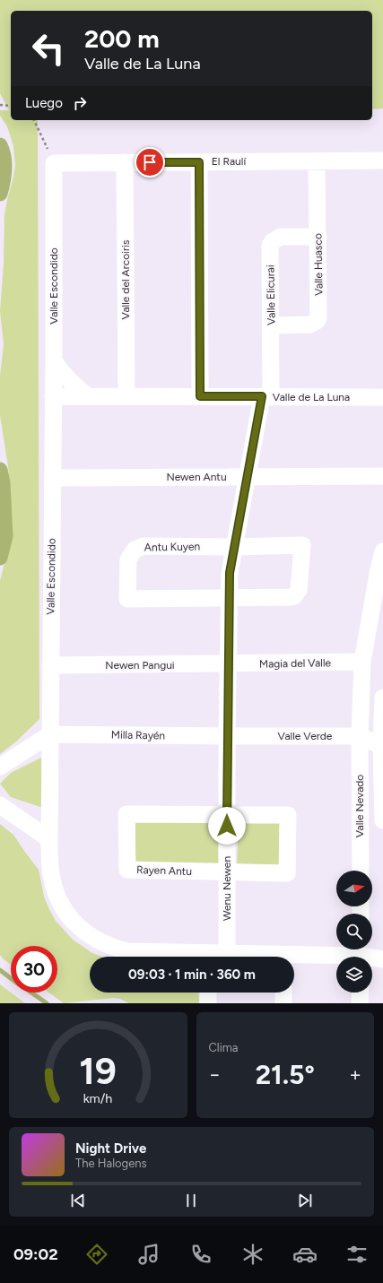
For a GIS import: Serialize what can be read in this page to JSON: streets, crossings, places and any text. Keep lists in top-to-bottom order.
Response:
{
  "streets": {
    "street": [
      "El Raulí",
      "Valle Huasco",
      "Valle del Arcoiris",
      "Valle Escondido",
      "Valle Elicurai",
      "Valle de La Luna",
      "Newen Antu",
      "Antu Kuyen",
      "Magia del Valle",
      "Newen Pangui",
      "Milla Rayén",
      "Valle Verde",
      "Valle Nevado",
      "Rayen Antu",
      "Wenu Newen"
    ]
  },
  "crossings": [
    ["El Raulí", "Valle Huasco"],
    ["El Raulí", "Valle del Arcoiris"],
    ["El Raulí", "Valle Escondido"],
    ["Valle Huasco", "Valle Elicurai"],
    ["Valle del Arcoiris", "Valle de La Luna"],
    ["Valle Escondido", "Valle de La Luna"],
    ["Valle Escondido", "Newen Antu"],
    ["Valle Escondido", "Newen Pangui"],
    ["Valle Escondido", "Milla Rayén"],
    ["Valle Escondido", "Wenu Newen"],
    ["Valle Elicurai", "Valle de La Luna"],
    ["Valle Elicurai", "Wenu Newen"],
    ["Valle de La Luna", "Wenu Newen"],
    ["Newen Antu", "Wenu Newen"],
    ["Antu Kuyen", "Wenu Newen"],
    ["Magia del Valle", "Newen Pangui"],
    ["Magia del Valle", "Valle Nevado"],
    ["Magia del Valle", "Wenu Newen"],
    ["Newen Pangui", "Wenu Newen"],
    ["Milla Rayén", "Valle Verde"],
    ["Milla Rayén", "Wenu Newen"],
    ["Valle Verde", "Valle Nevado"],
    ["Valle Verde", "Wenu Newen"],
    ["Rayen Antu", "Wenu Newen"]
  ],
  "north": "right",
  "page": {
    "turn": ["200 m", "Valle de La Luna"],
    "then": "Luego",
    "limit": "30",
    "trip": "09:03 · 1 min · 360 m",
    "tile": "Clima",
    "heat": ["−", "21.5°", "+"],
    "song": ["Night Drive", "The Halogens"],
    "tabs": "09:02",
    "gauge": ["19", "km/h"]
  }
}
